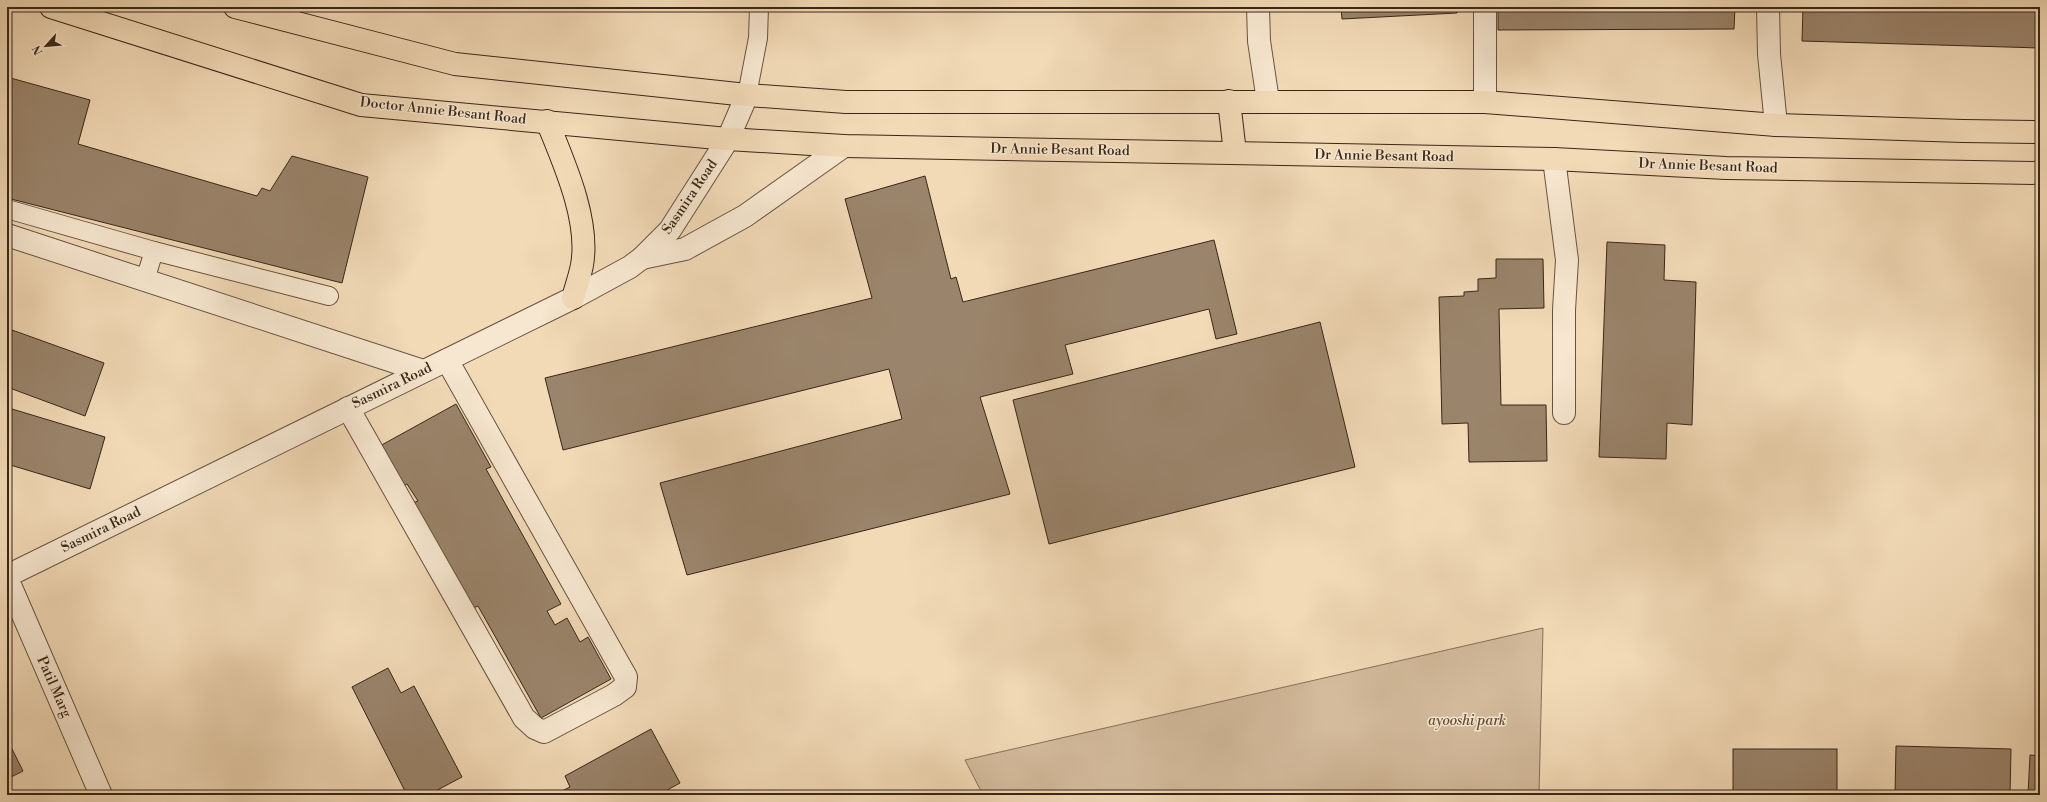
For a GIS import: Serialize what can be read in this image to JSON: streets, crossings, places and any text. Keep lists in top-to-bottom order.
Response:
{
  "streets": {
    "main road": ["Doctor Annie Besant Road", "Dr Annie Besant Road"],
    "street": ["Sasmira Road", "Patil Marg"]
  },
  "crossings": [
    ["Doctor Annie Besant Road", "Dr Annie Besant Road"],
    ["Doctor Annie Besant Road", "Sasmira Road"],
    ["Dr Annie Besant Road", "Sasmira Road"],
    ["Sasmira Road", "Patil Marg"]
  ],
  "parks": ["ayooshi park"],
  "north": "bottom left"
}
